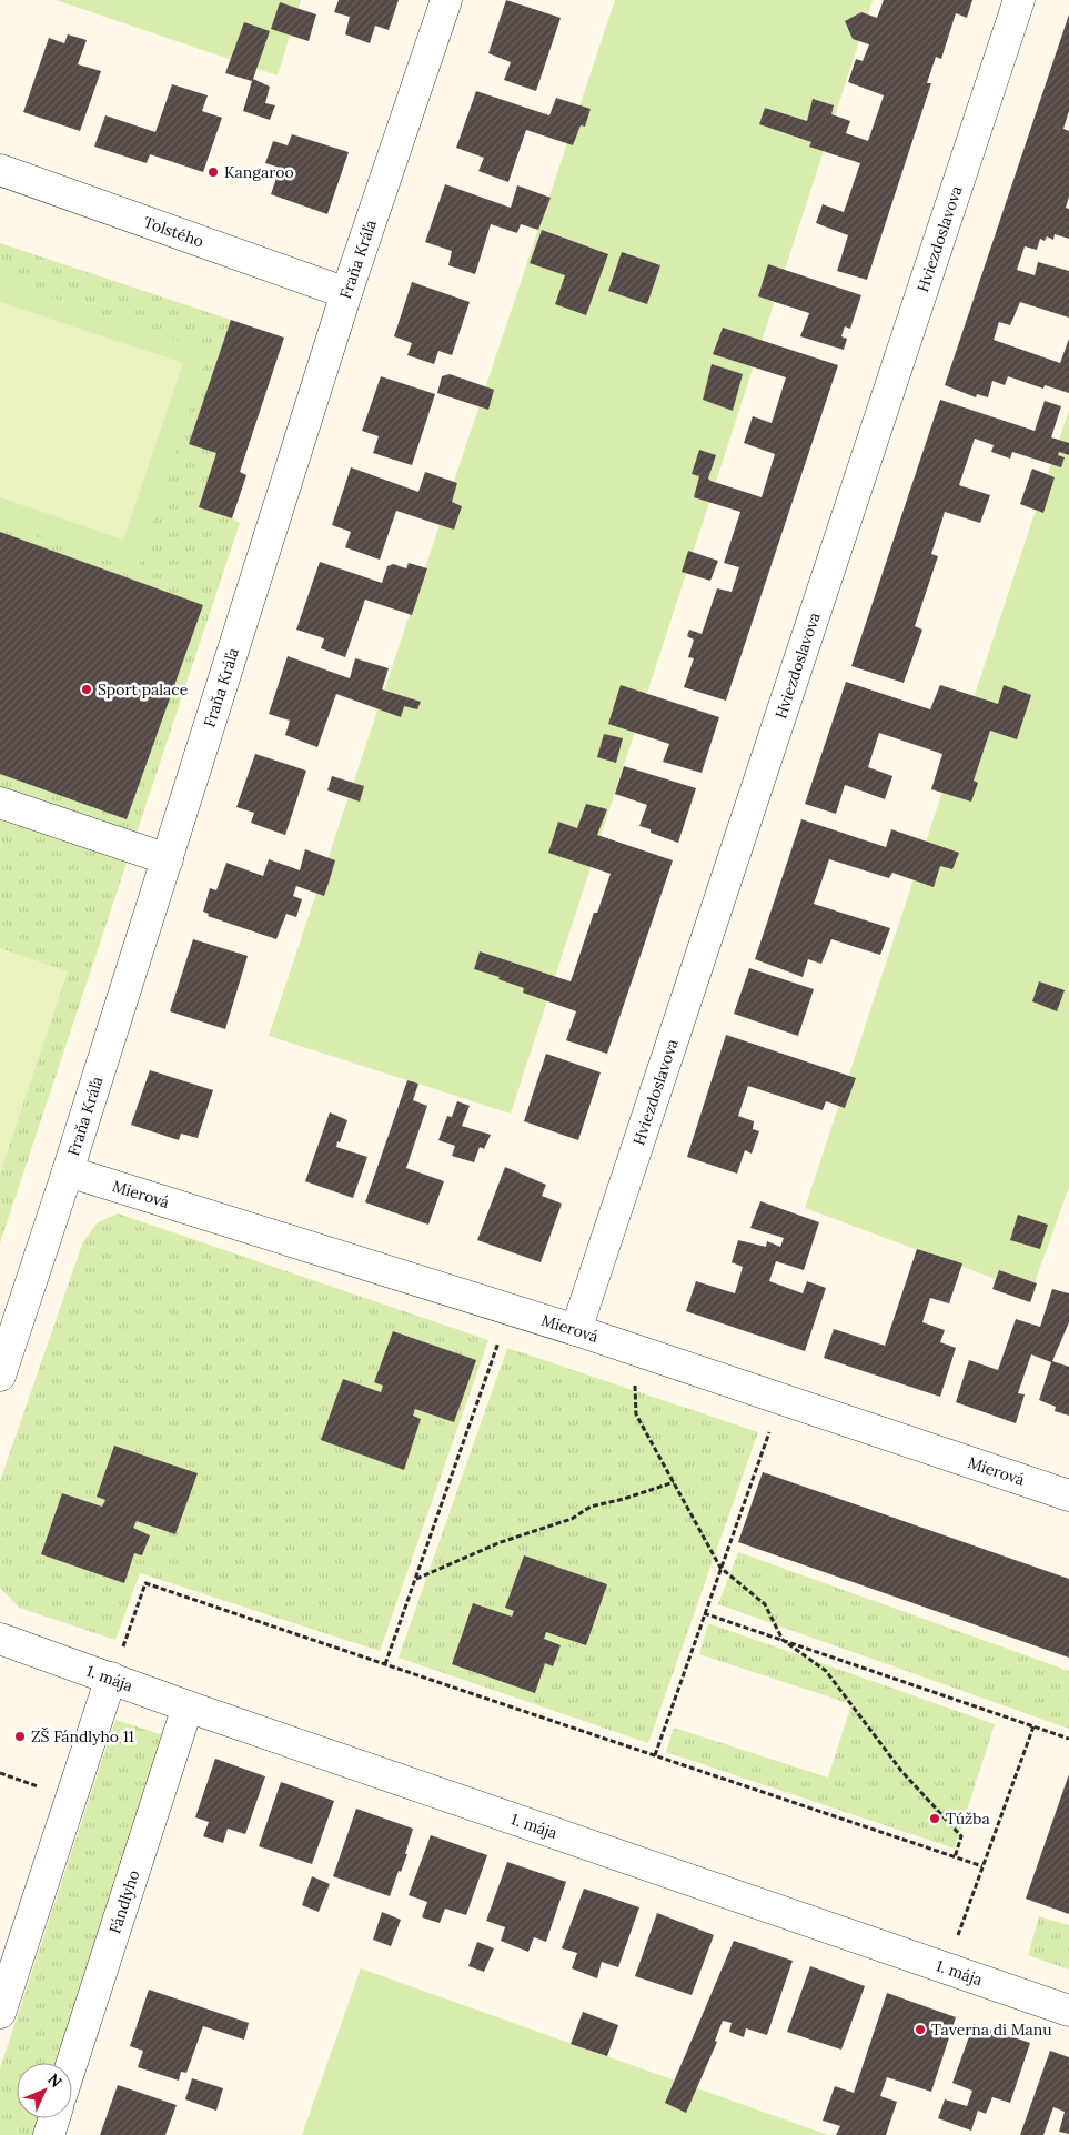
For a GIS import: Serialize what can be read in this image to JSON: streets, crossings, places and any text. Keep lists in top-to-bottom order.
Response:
{
  "streets": {
    "street": [
      "Tolstého",
      "Hviezdoslavova",
      "Fraňa Kráľa",
      "Mierová",
      "1. mája",
      "Fándlyho"
    ]
  },
  "crossings": [
    ["Tolstého", "Fraňa Kráľa"],
    ["Hviezdoslavova", "Mierová"],
    ["Fraňa Kráľa", "Mierová"],
    ["1. mája", "Fándlyho"]
  ],
  "places": [
    "Kangaroo",
    "Sport palace",
    "ZŠ Fándlyho 11",
    "Túžba",
    "Taverna di Manu"
  ],
  "north": "top right"
}
